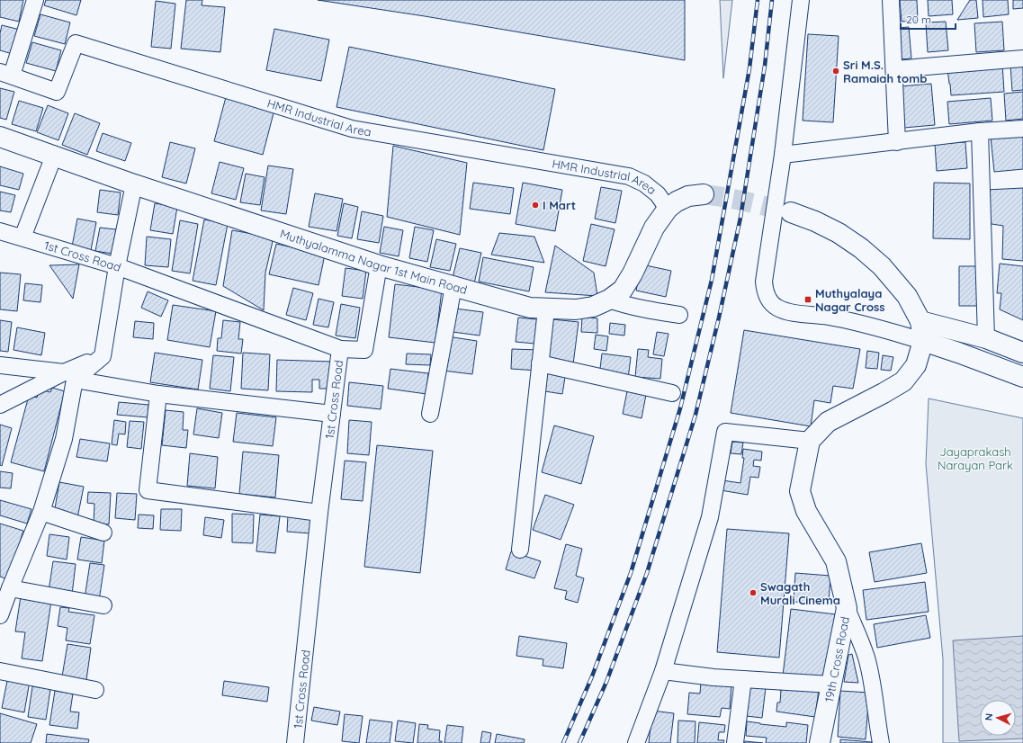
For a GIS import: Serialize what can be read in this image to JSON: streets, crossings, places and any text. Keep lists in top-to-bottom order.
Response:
{
  "streets": {
    "street": [
      "HMR Industrial Area",
      "1st Cross Road",
      "Muthyalamma Nagar 1st Main Road",
      "19th Cross Road"
    ]
  },
  "crossings": [
    ["HMR Industrial Area", "Muthyalamma Nagar 1st Main Road"]
  ],
  "parks": ["Jayaprakash Narayan Park"],
  "places": {
    "other": ["Sri M.S. Ramaiah tomb", "I Mart", "Swagath Murali Cinema"],
    "transit": ["Muthyalaya Nagar Cross"]
  },
  "scale_bar": "20 m",
  "north": "left"
}
